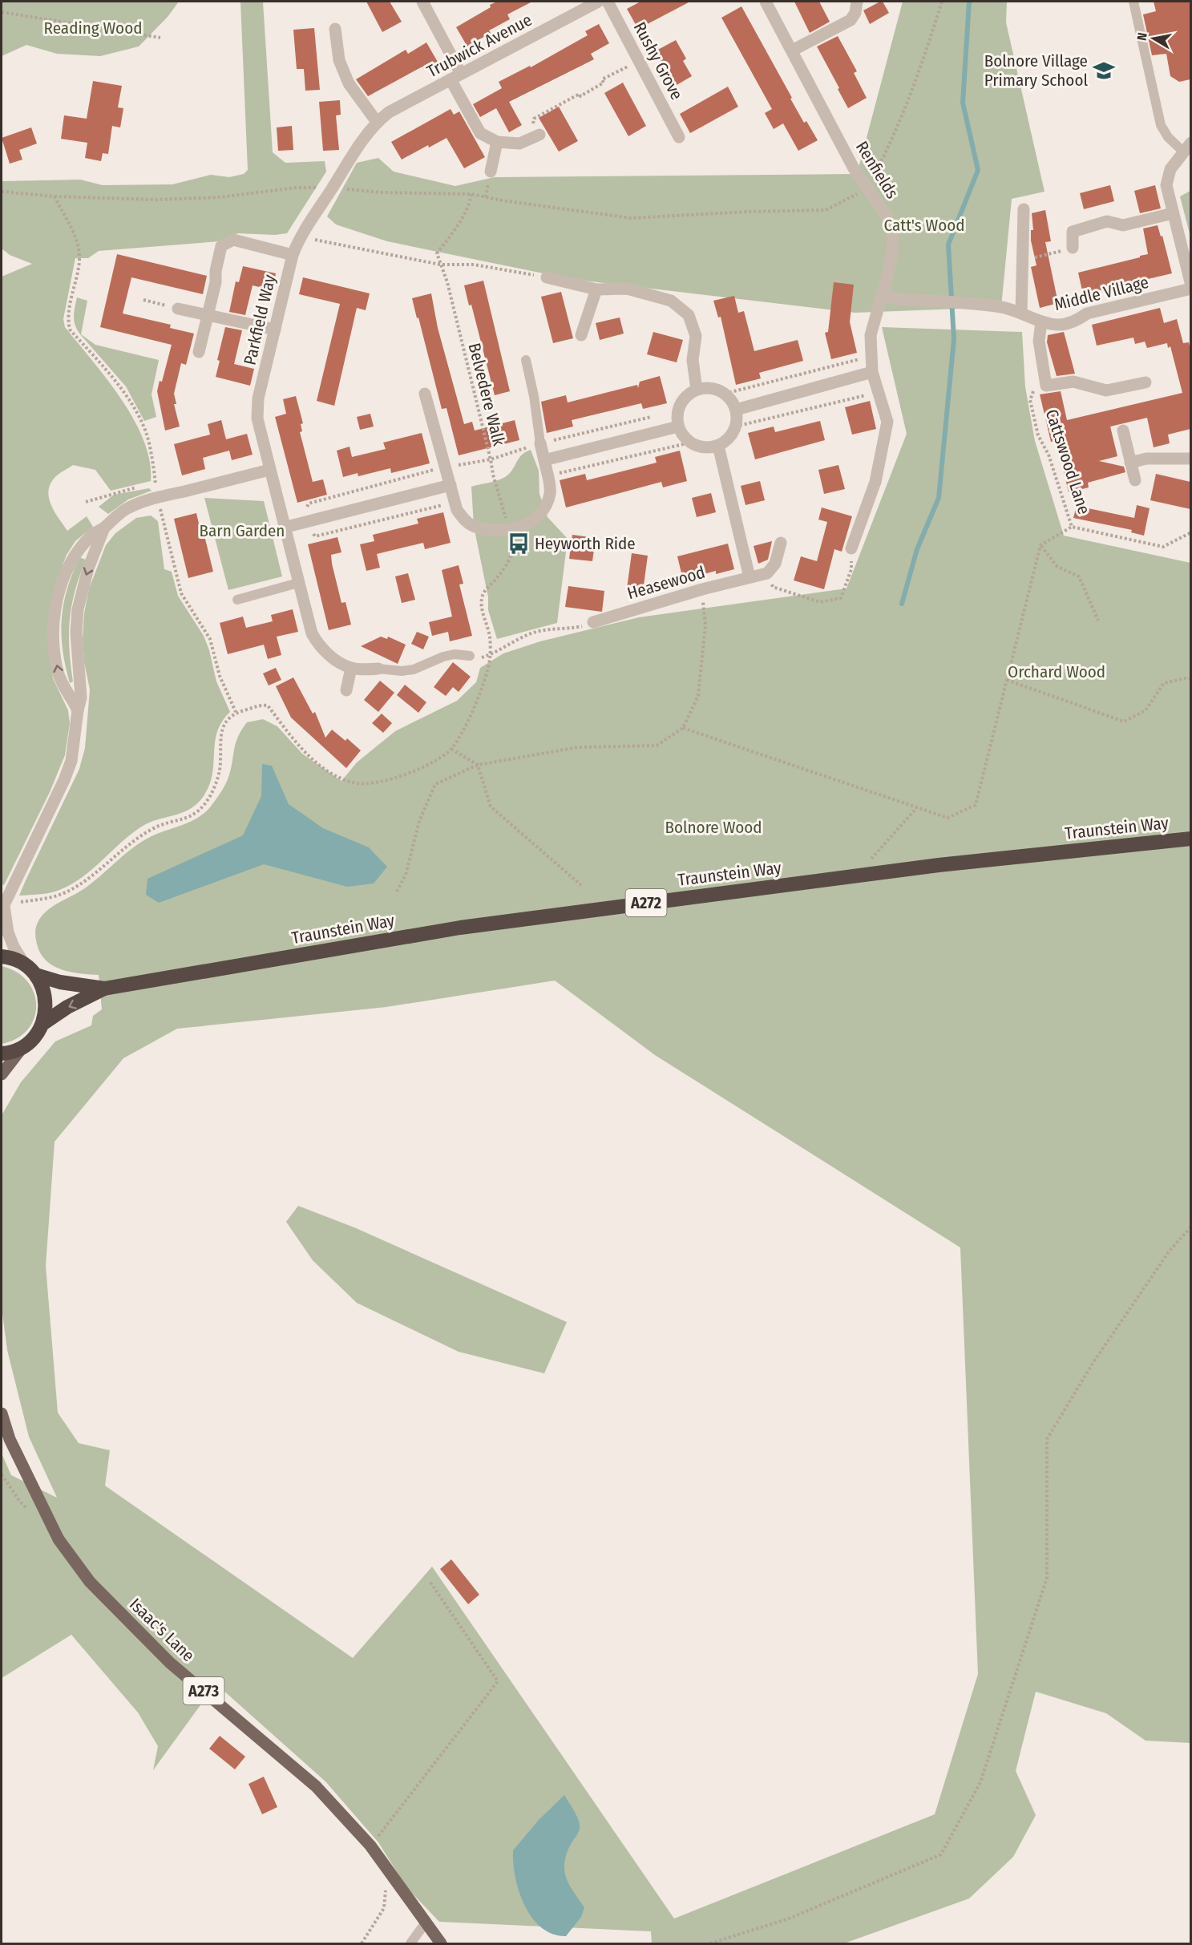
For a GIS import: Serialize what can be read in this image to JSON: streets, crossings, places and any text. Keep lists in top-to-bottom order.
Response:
{
  "streets": {
    "highway": ["Traunstein Way", "A272"],
    "main road": ["Isaac's Lane", "A273"],
    "street": [
      "Trubwick Avenue",
      "Rushy Grove",
      "Renfields",
      "Middle Village",
      "Parkfield Way",
      "Cattswood Lane",
      "Heasewood"
    ],
    "path": ["Belvedere Walk"]
  },
  "crossings": [
    ["Trubwick Avenue", "Parkfield Way"],
    ["Renfields", "Middle Village"],
    ["Middle Village", "Cattswood Lane"]
  ],
  "parks": [
    "Reading Wood",
    "Catt's Wood",
    "Barn Garden",
    "Orchard Wood",
    "Bolnore Wood"
  ],
  "places": {
    "school or university": ["Bolnore Village Primary School"],
    "bus stop": ["Heyworth Ride"]
  },
  "north": "left"
}
